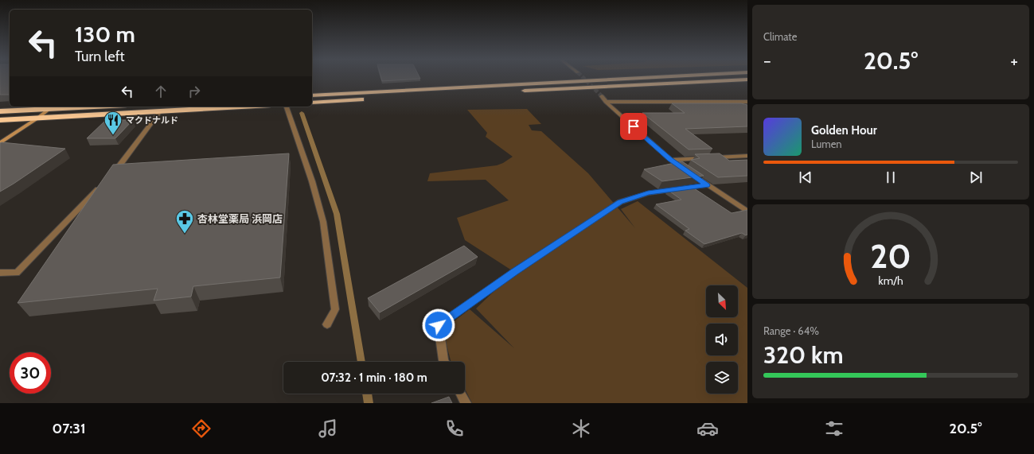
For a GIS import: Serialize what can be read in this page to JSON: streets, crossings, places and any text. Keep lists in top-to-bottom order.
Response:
{
  "places": {
    "restaurant": ["マクドナルド"],
    "pharmacy": ["杏林堂薬局 浜岡店"]
  },
  "north": "bottom right",
  "page": {
    "tile": [
      "Climate",
      ["Range · 64%", "320 km"]
    ],
    "turn": ["130 m", "Turn left"],
    "heat": ["−", "20.5°", "+"],
    "song": ["Golden Hour", "Lumen"],
    "limit": "30",
    "trip": "07:32 · 1 min · 180 m",
    "tabs": ["07:31", "20.5°"],
    "gauge": ["20", "km/h"]
  }
}
